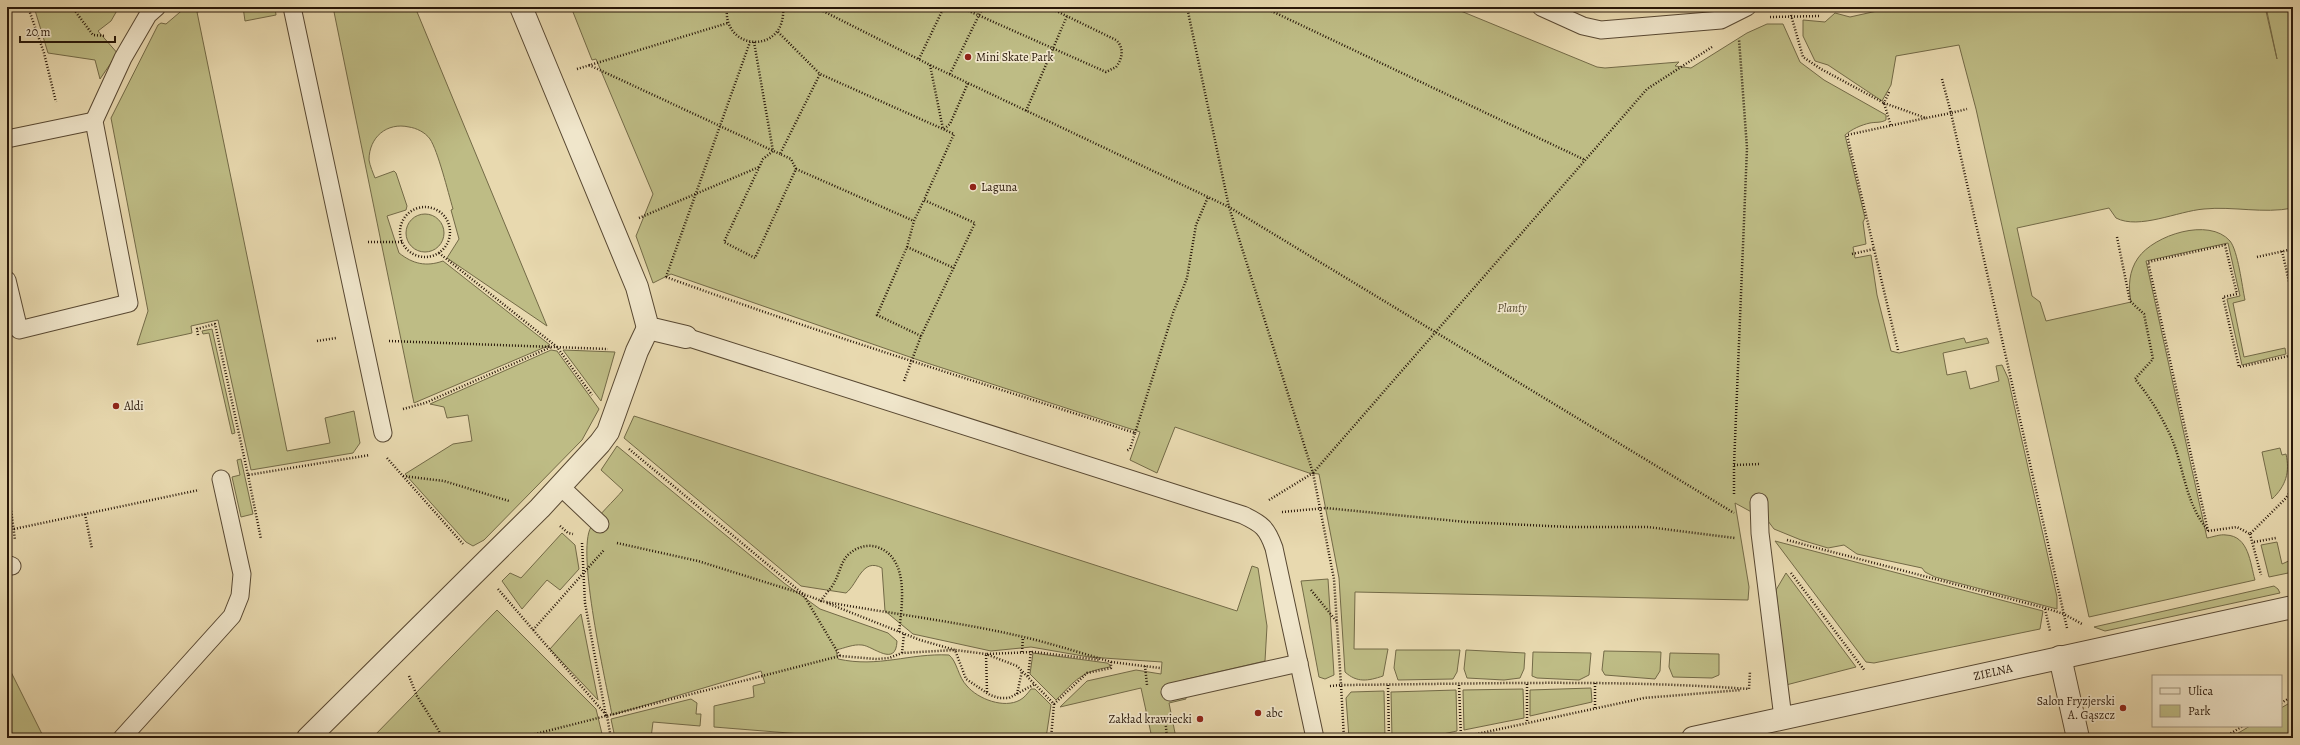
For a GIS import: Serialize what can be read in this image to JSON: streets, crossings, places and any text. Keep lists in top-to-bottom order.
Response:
{
  "streets": {
    "street": ["ZIELNA"]
  },
  "parks": ["Planty"],
  "places": [
    "Mini Skate Park",
    "Laguna",
    "Aldi",
    "Salon Fryzjerski A. Gąszcz",
    "abc",
    "Zakład krawiecki"
  ],
  "legend": ["Ulica", "Park"],
  "scale_bar": "20 m"
}
